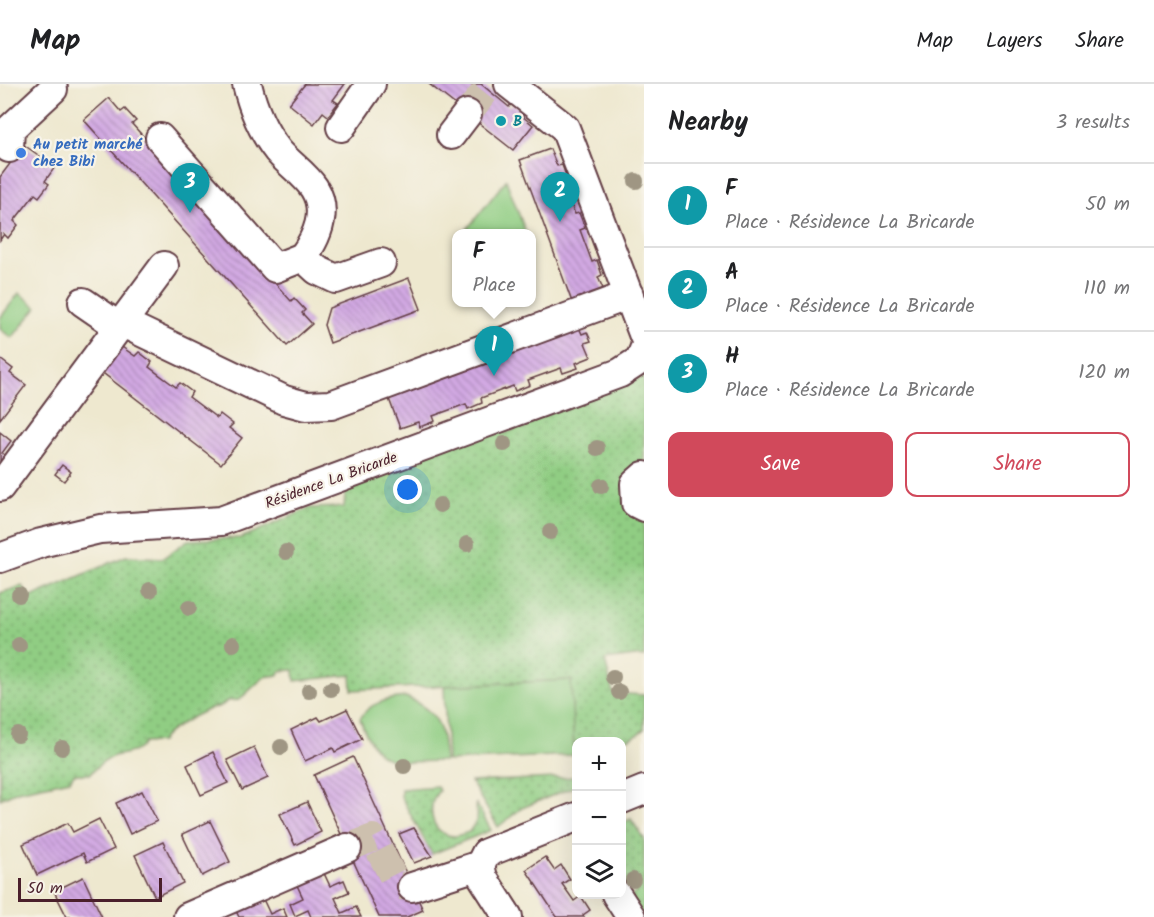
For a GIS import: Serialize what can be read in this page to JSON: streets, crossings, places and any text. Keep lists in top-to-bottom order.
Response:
{
  "streets": {
    "street": ["Résidence La Bricarde"]
  },
  "places": ["B", "Au petit marché chez Bibi"],
  "scale_bar": "50 m",
  "page": {
    "header": "Map",
    "nav": ["Map", "Layers", "Share"],
    "heading": ["Nearby", "3 results"],
    "list": [
      {
        "mark": "1",
        "name": "F",
        "note": "Place · Résidence La Bricarde",
        "value": "50 m"
      },
      {
        "mark": "2",
        "name": "A",
        "note": "Place · Résidence La Bricarde",
        "value": "110 m"
      },
      {
        "mark": "3",
        "name": "H",
        "note": "Place · Résidence La Bricarde",
        "value": "120 m"
      }
    ],
    "pins": ["3", "2", "1"],
    "popup": ["F", "Place"],
    "buttons": ["Save", "Share"],
    "map_buttons": ["+", "−"],
    "scale": "50 m"
  }
}
